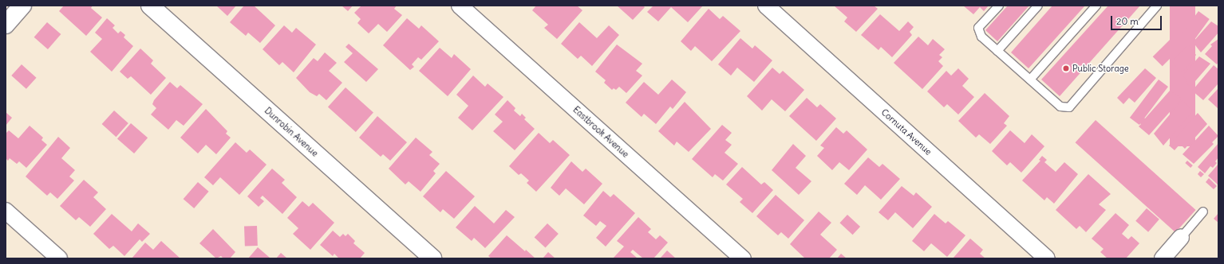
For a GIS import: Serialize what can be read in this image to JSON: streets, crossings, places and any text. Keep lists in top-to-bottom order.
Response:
{
  "streets": {
    "street": ["Dunrobin Avenue", "Eastbrook Avenue", "Cornuta Avenue"]
  },
  "places": ["Public Storage"],
  "scale_bar": "20 m"
}
